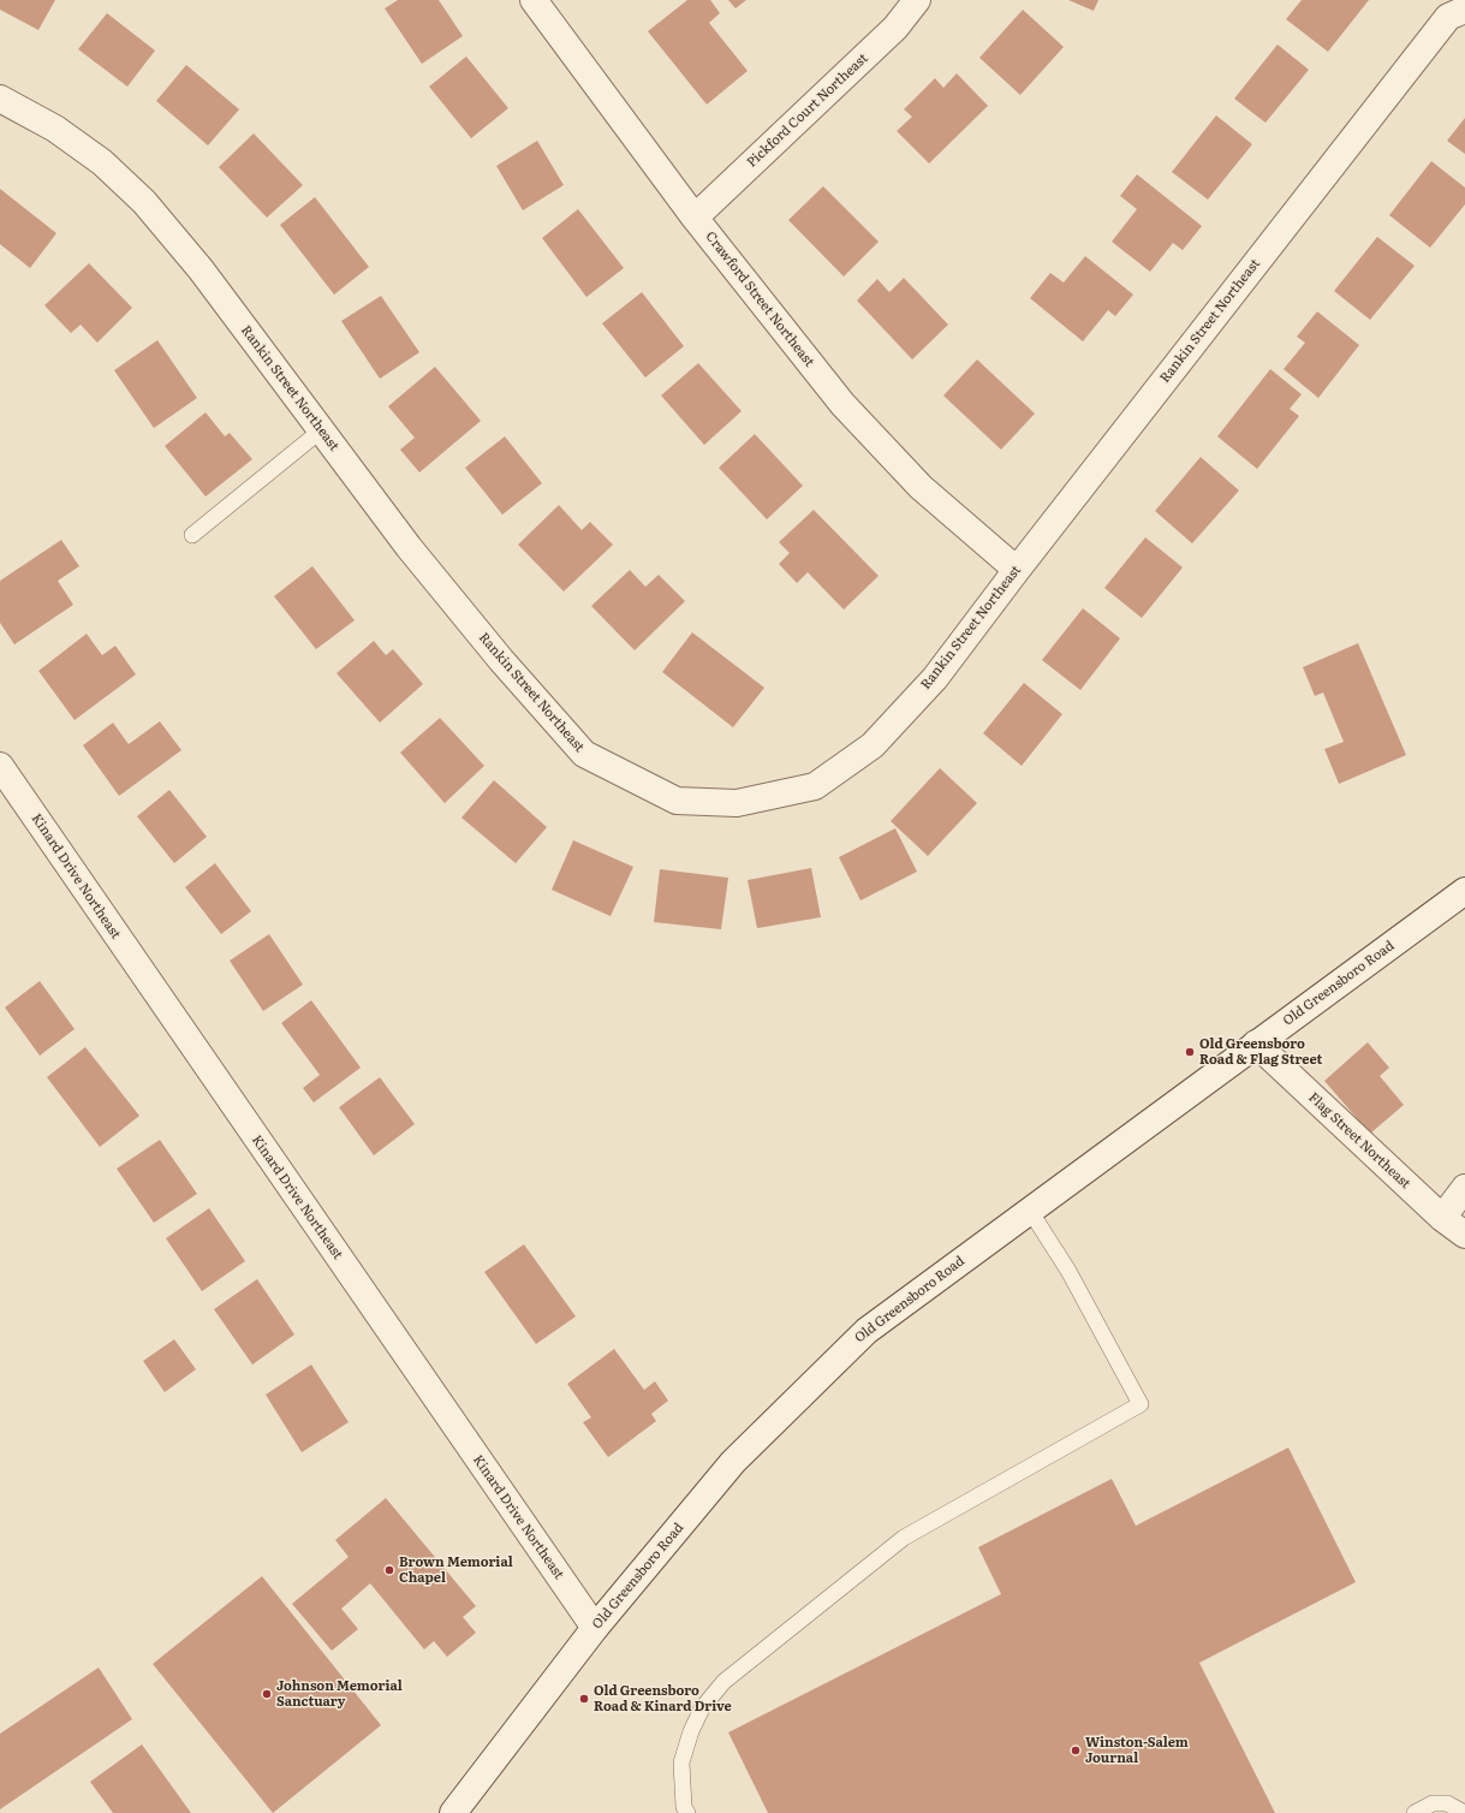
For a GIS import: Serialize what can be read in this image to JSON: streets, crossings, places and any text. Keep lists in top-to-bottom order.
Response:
{
  "streets": {
    "street": [
      "Pickford Court Northeast",
      "Crawford Street Northeast",
      "Rankin Street Northeast",
      "Kinard Drive Northeast",
      "Old Greensboro Road",
      "Flag Street Northeast"
    ]
  },
  "crossings": [
    ["Pickford Court Northeast", "Crawford Street Northeast"],
    ["Crawford Street Northeast", "Rankin Street Northeast"],
    ["Kinard Drive Northeast", "Old Greensboro Road"],
    ["Old Greensboro Road", "Flag Street Northeast"]
  ],
  "places": [
    "Old Greensboro Road & Flag Street",
    "Brown Memorial Chapel",
    "Johnson Memorial Sanctuary",
    "Old Greensboro Road & Kinard Drive",
    "Winston-Salem Journal"
  ]
}
